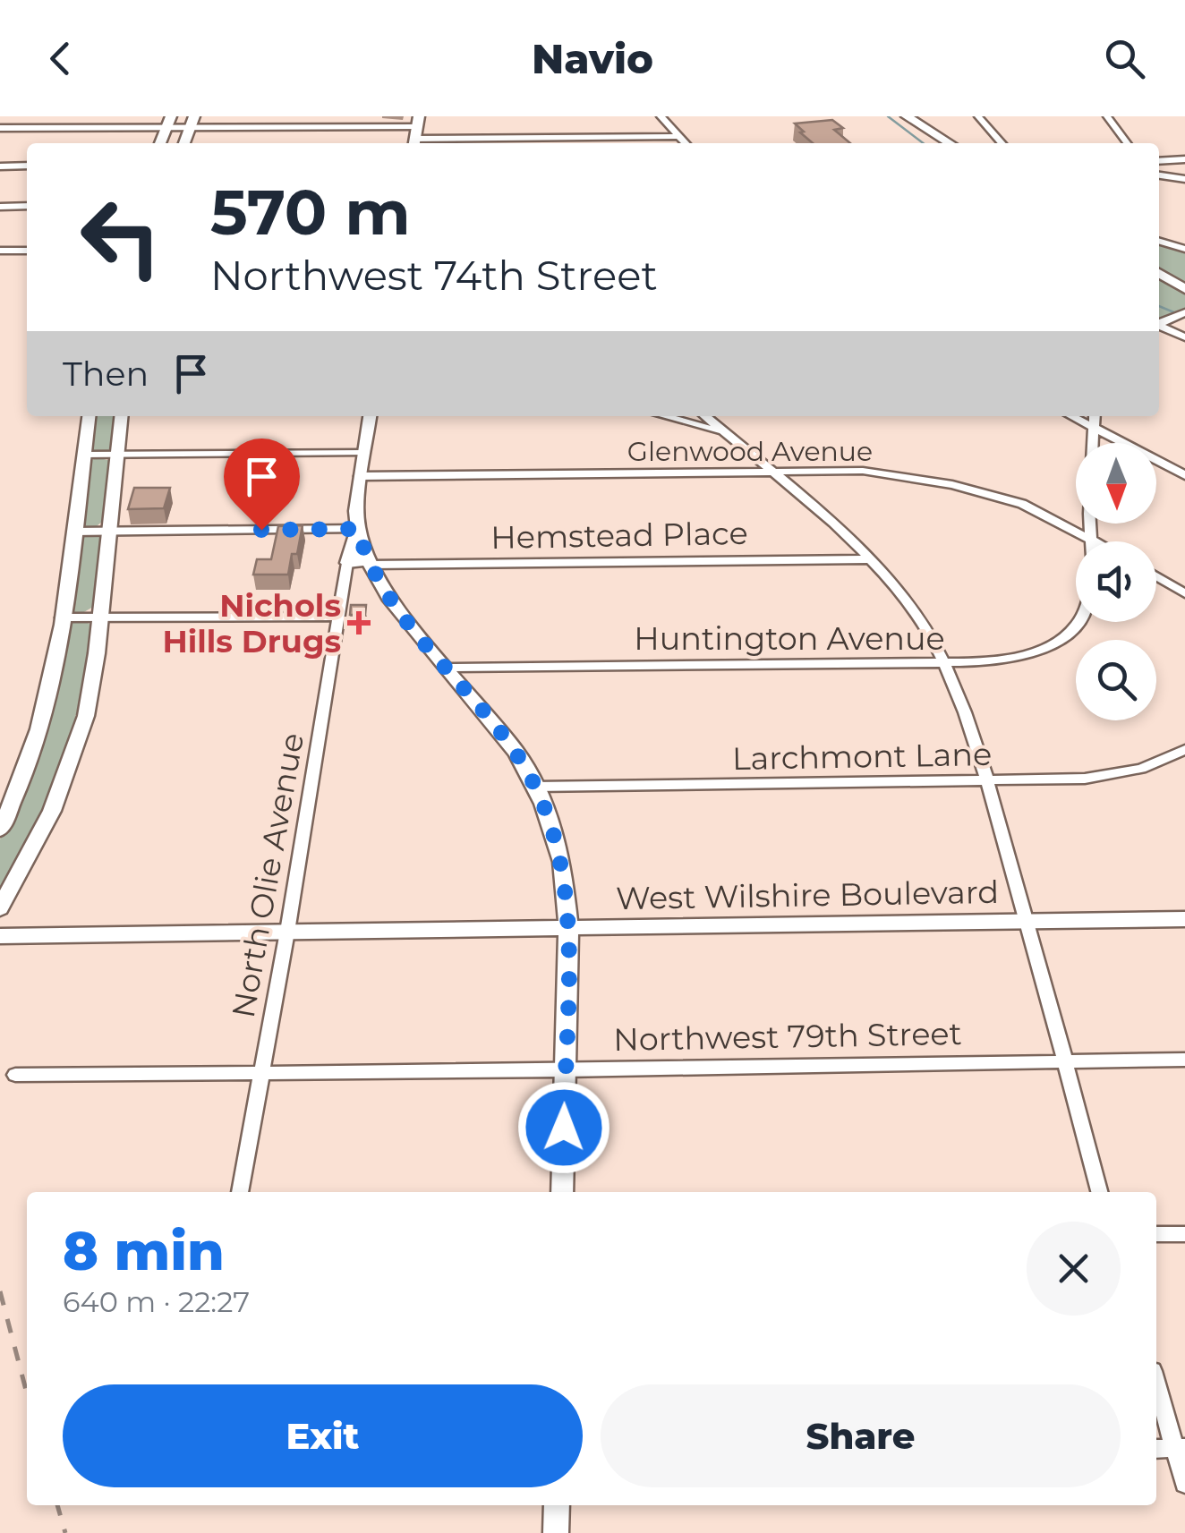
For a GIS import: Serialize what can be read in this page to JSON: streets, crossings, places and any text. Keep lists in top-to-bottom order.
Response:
{
  "streets": {
    "street": [
      "Glenwood Avenue",
      "Hemstead Place",
      "Huntington Avenue",
      "Larchmont Lane",
      "North Olie Avenue",
      "West Wilshire Boulevard",
      "Northwest 79th Street"
    ]
  },
  "crossings": [
    ["North Olie Avenue", "West Wilshire Boulevard"],
    ["North Olie Avenue", "Northwest 79th Street"]
  ],
  "places": {
    "health": ["Nichols Hills Drugs"]
  },
  "north": "bottom",
  "page": {
    "header": "Navio",
    "turn": ["570 m", "Northwest 74th Street"],
    "then": "Then",
    "heading": ["8 min", "640 m · 22:27"],
    "buttons": ["Exit", "Share"]
  }
}
